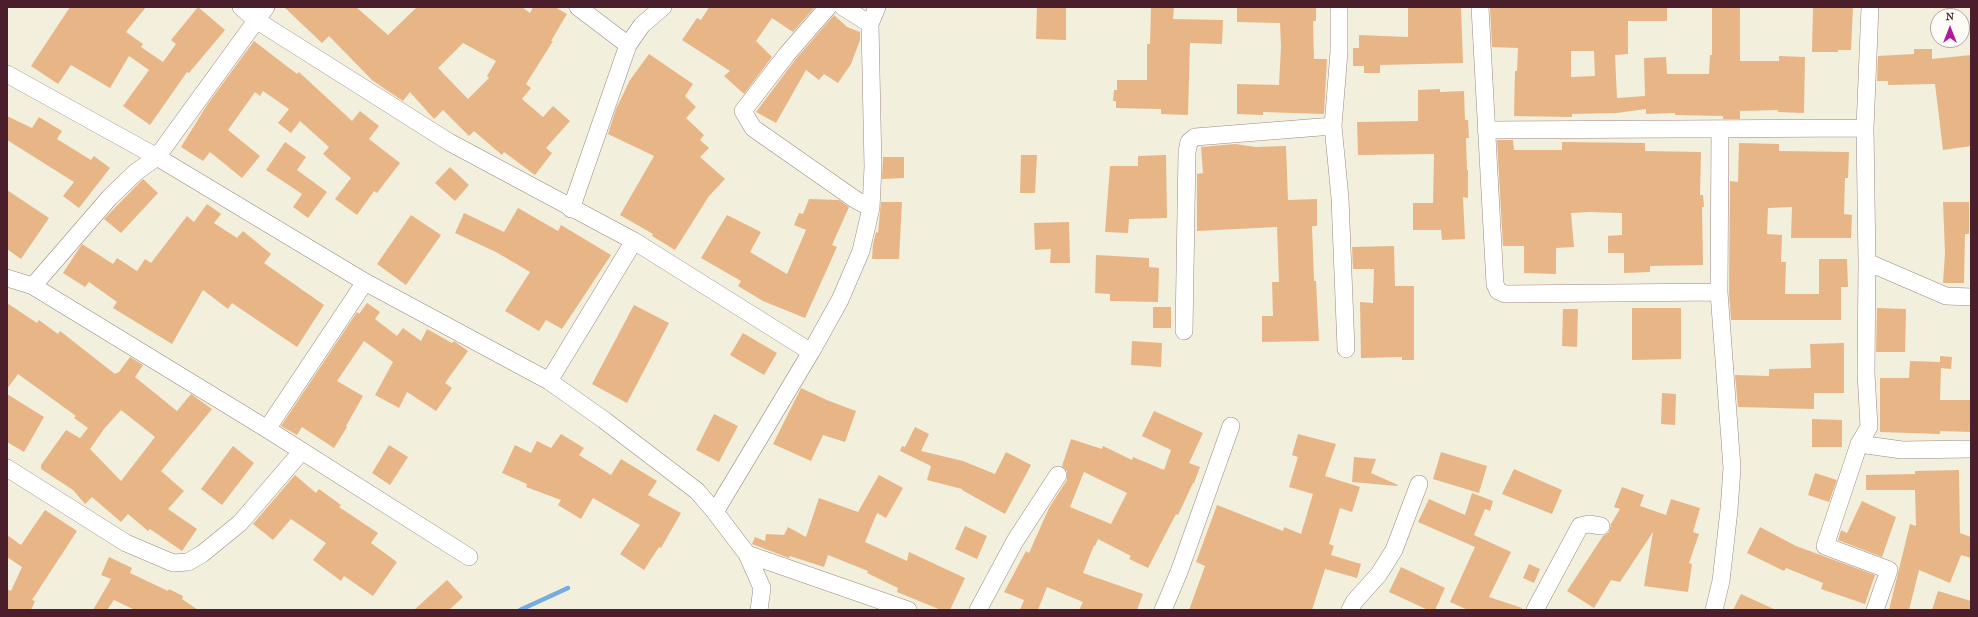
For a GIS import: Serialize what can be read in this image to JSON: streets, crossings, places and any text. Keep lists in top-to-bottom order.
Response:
{
  "north": "top"
}
